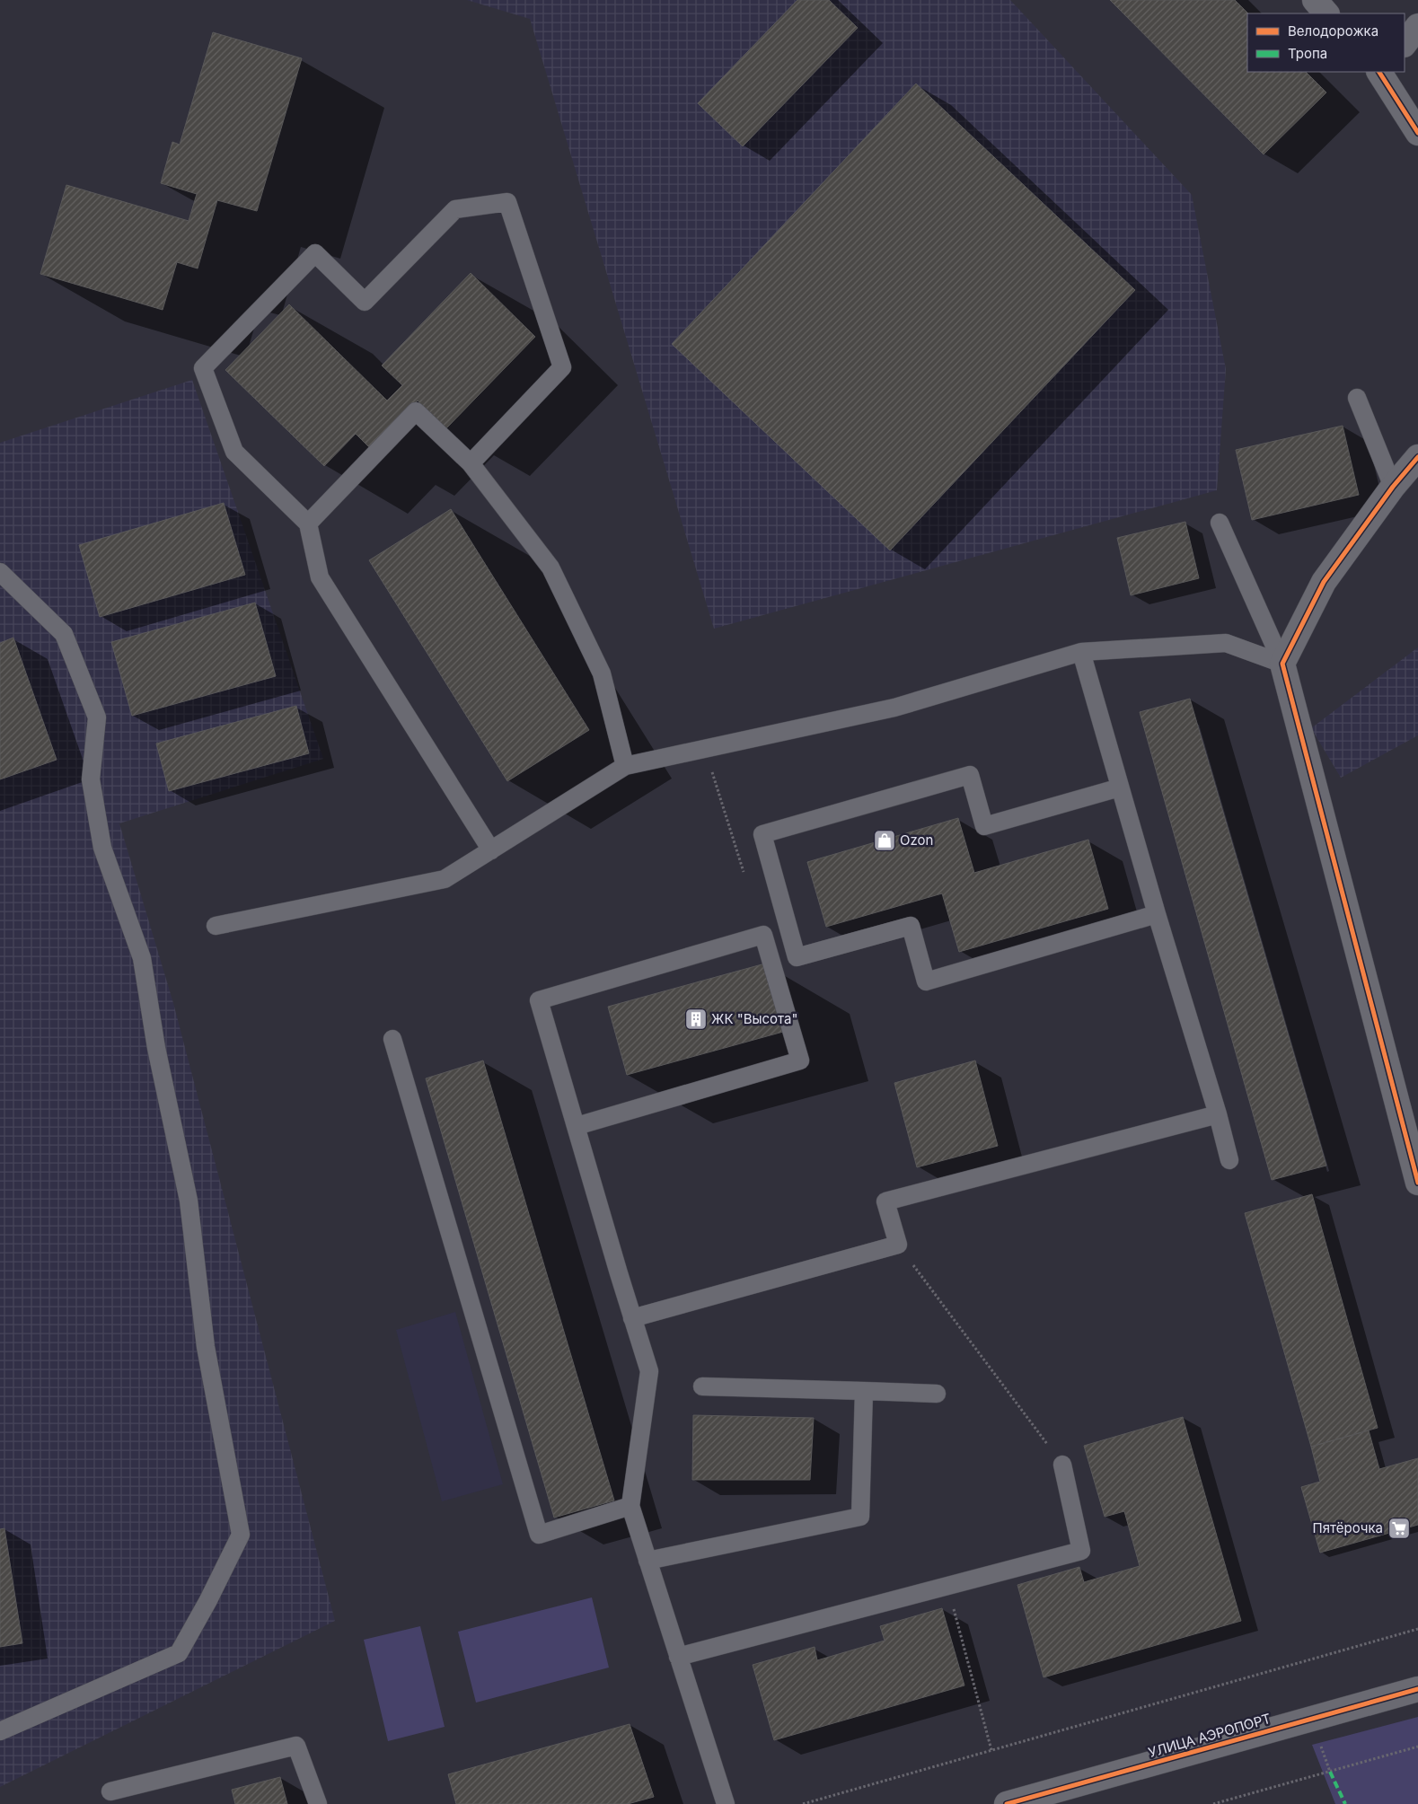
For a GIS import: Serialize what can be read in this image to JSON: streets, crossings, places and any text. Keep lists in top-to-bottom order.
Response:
{
  "streets": {
    "street": ["УЛИЦА АЭРОПОРТ"]
  },
  "places": {
    "shop": ["Ozon"],
    "building": ["ЖК \"Высота\""],
    "supermarket": ["Пятёрочка"]
  },
  "legend": ["Велодорожка", "Тропа"]
}
